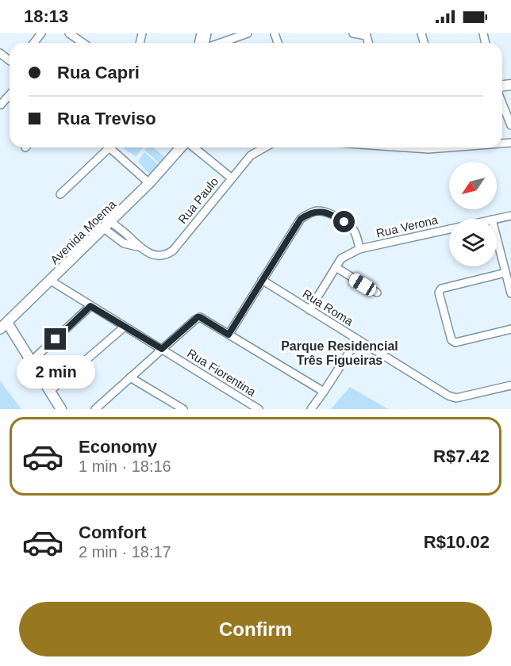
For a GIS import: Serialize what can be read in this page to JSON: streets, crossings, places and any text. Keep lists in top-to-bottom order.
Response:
{
  "streets": {
    "main road": ["Avenida Moema"],
    "street": [
      "Rua Paulo",
      "Rua Verona",
      "Rua Roma",
      "Rua Fiorentina"
    ]
  },
  "crossings": [
    ["Rua Paulo", "Avenida Moema"],
    ["Rua Verona", "Rua Roma"],
    ["Avenida Moema", "Rua Fiorentina"]
  ],
  "districts": ["Parque Residencial Três Figueiras"],
  "north": "bottom left",
  "page": {
    "status": "18:13",
    "banner": ["Rua Capri", "Rua Treviso"],
    "bubble": "2 min",
    "list": [
      {
        "name": "Economy",
        "note": "1 min · 18:16",
        "value": "R$7.42"
      },
      {
        "name": "Comfort",
        "note": "2 min · 18:17",
        "value": "R$10.02"
      }
    ],
    "buttons": "Confirm"
  }
}
